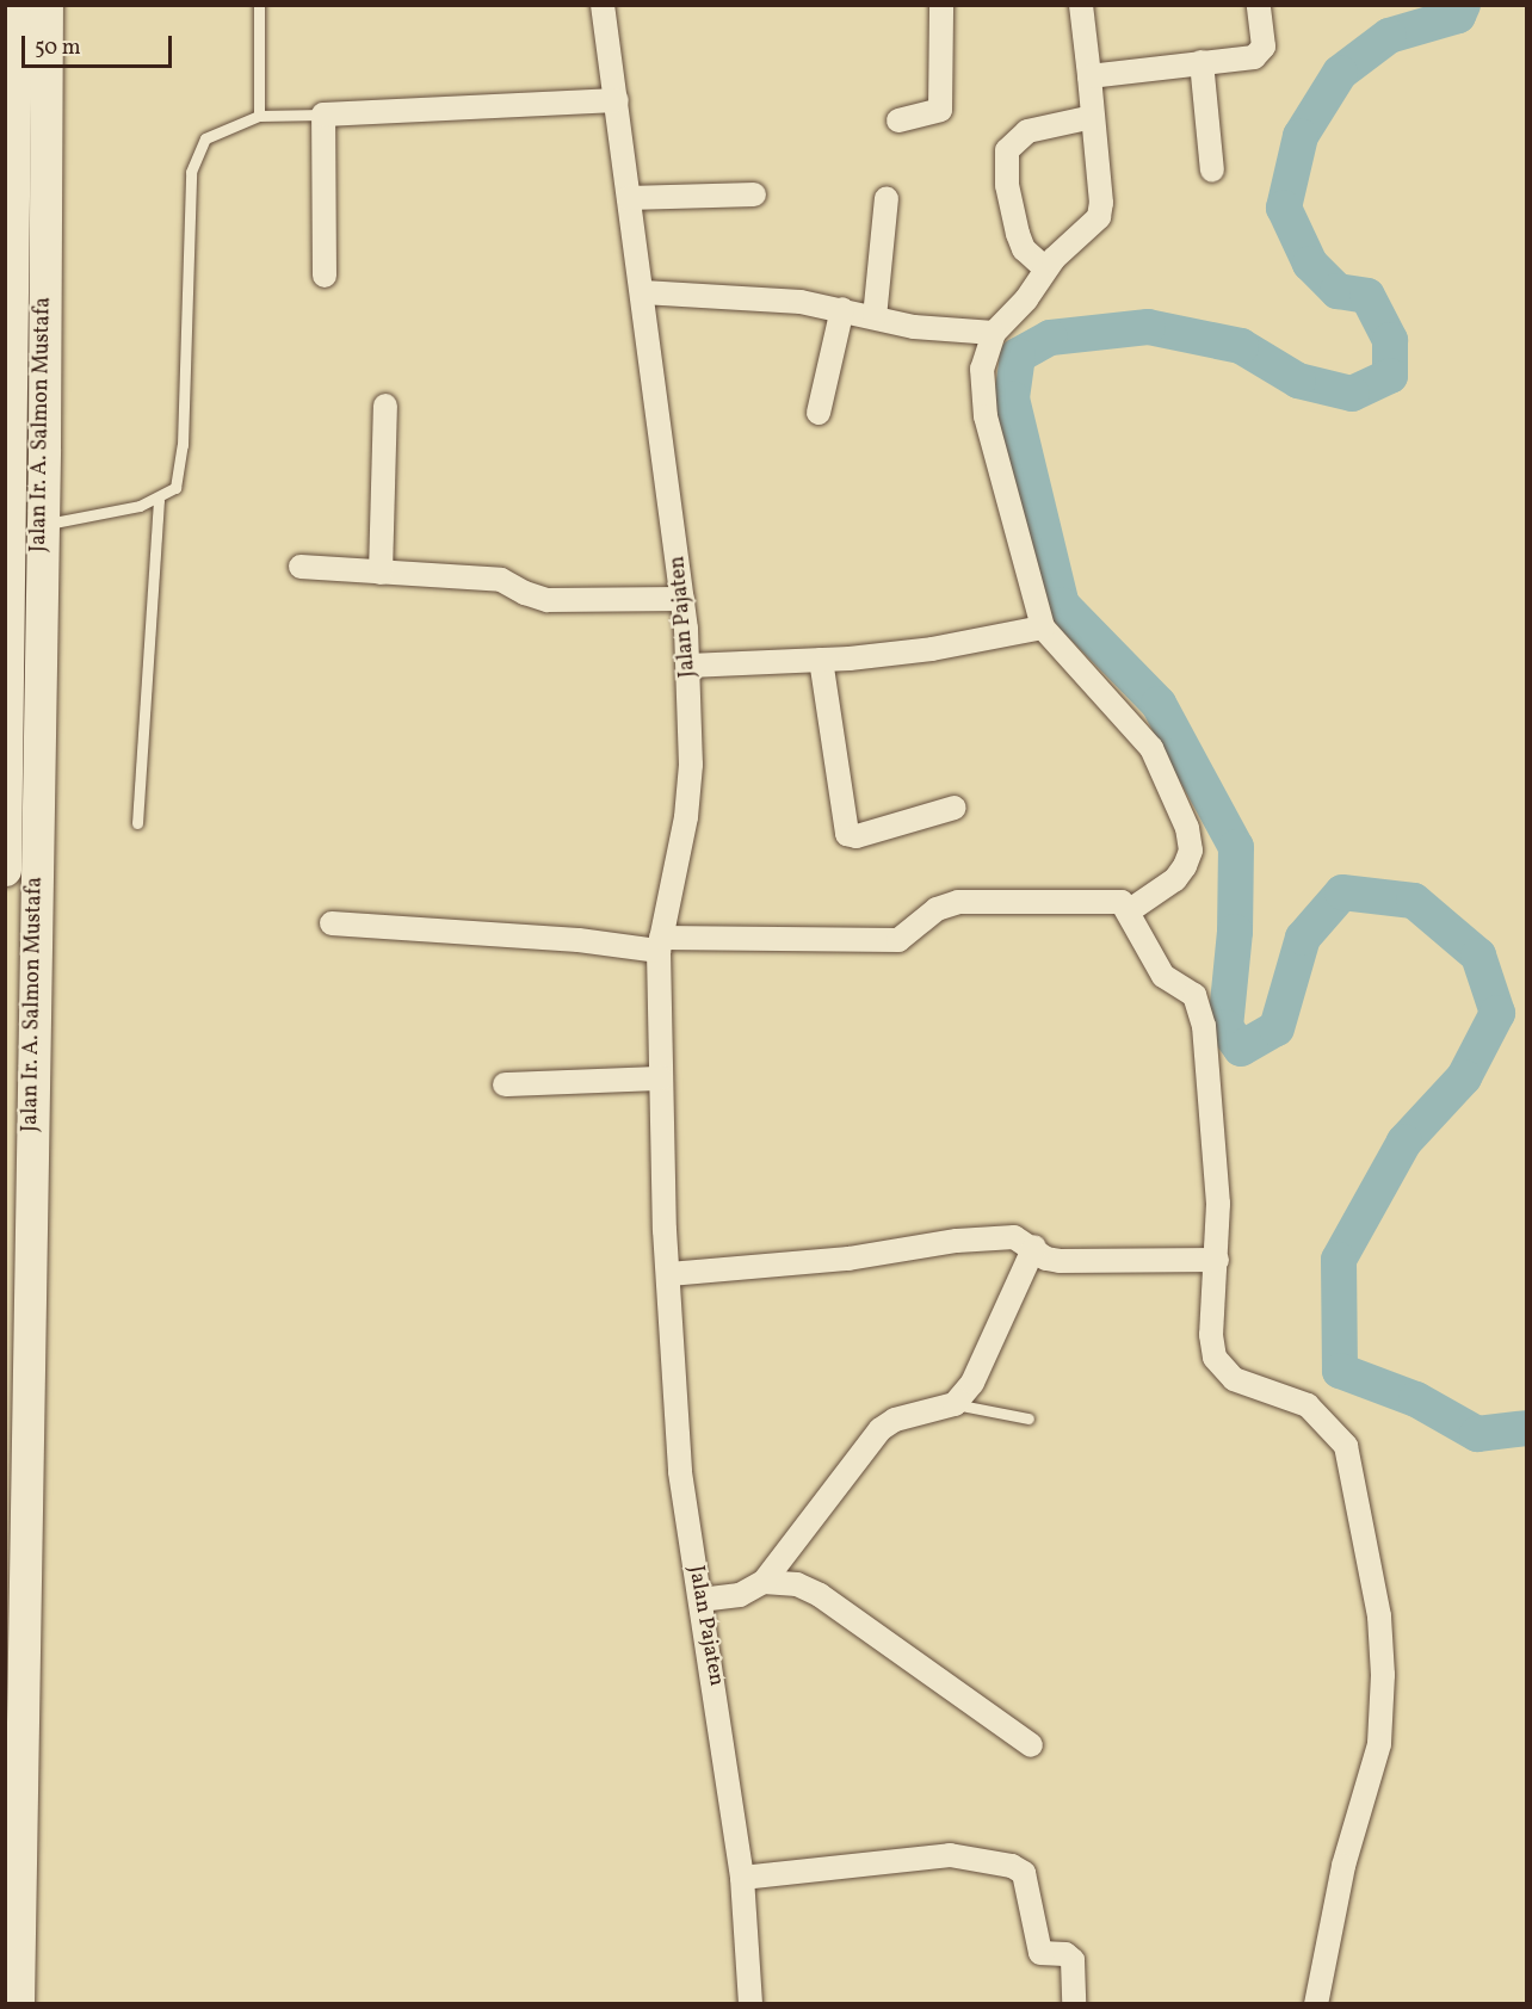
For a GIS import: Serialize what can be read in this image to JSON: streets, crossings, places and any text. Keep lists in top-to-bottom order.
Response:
{
  "streets": {
    "street": ["Jalan Ir. A. Salmon Mustafa", "Jalan Pajaten"]
  },
  "scale_bar": "50 m"
}
